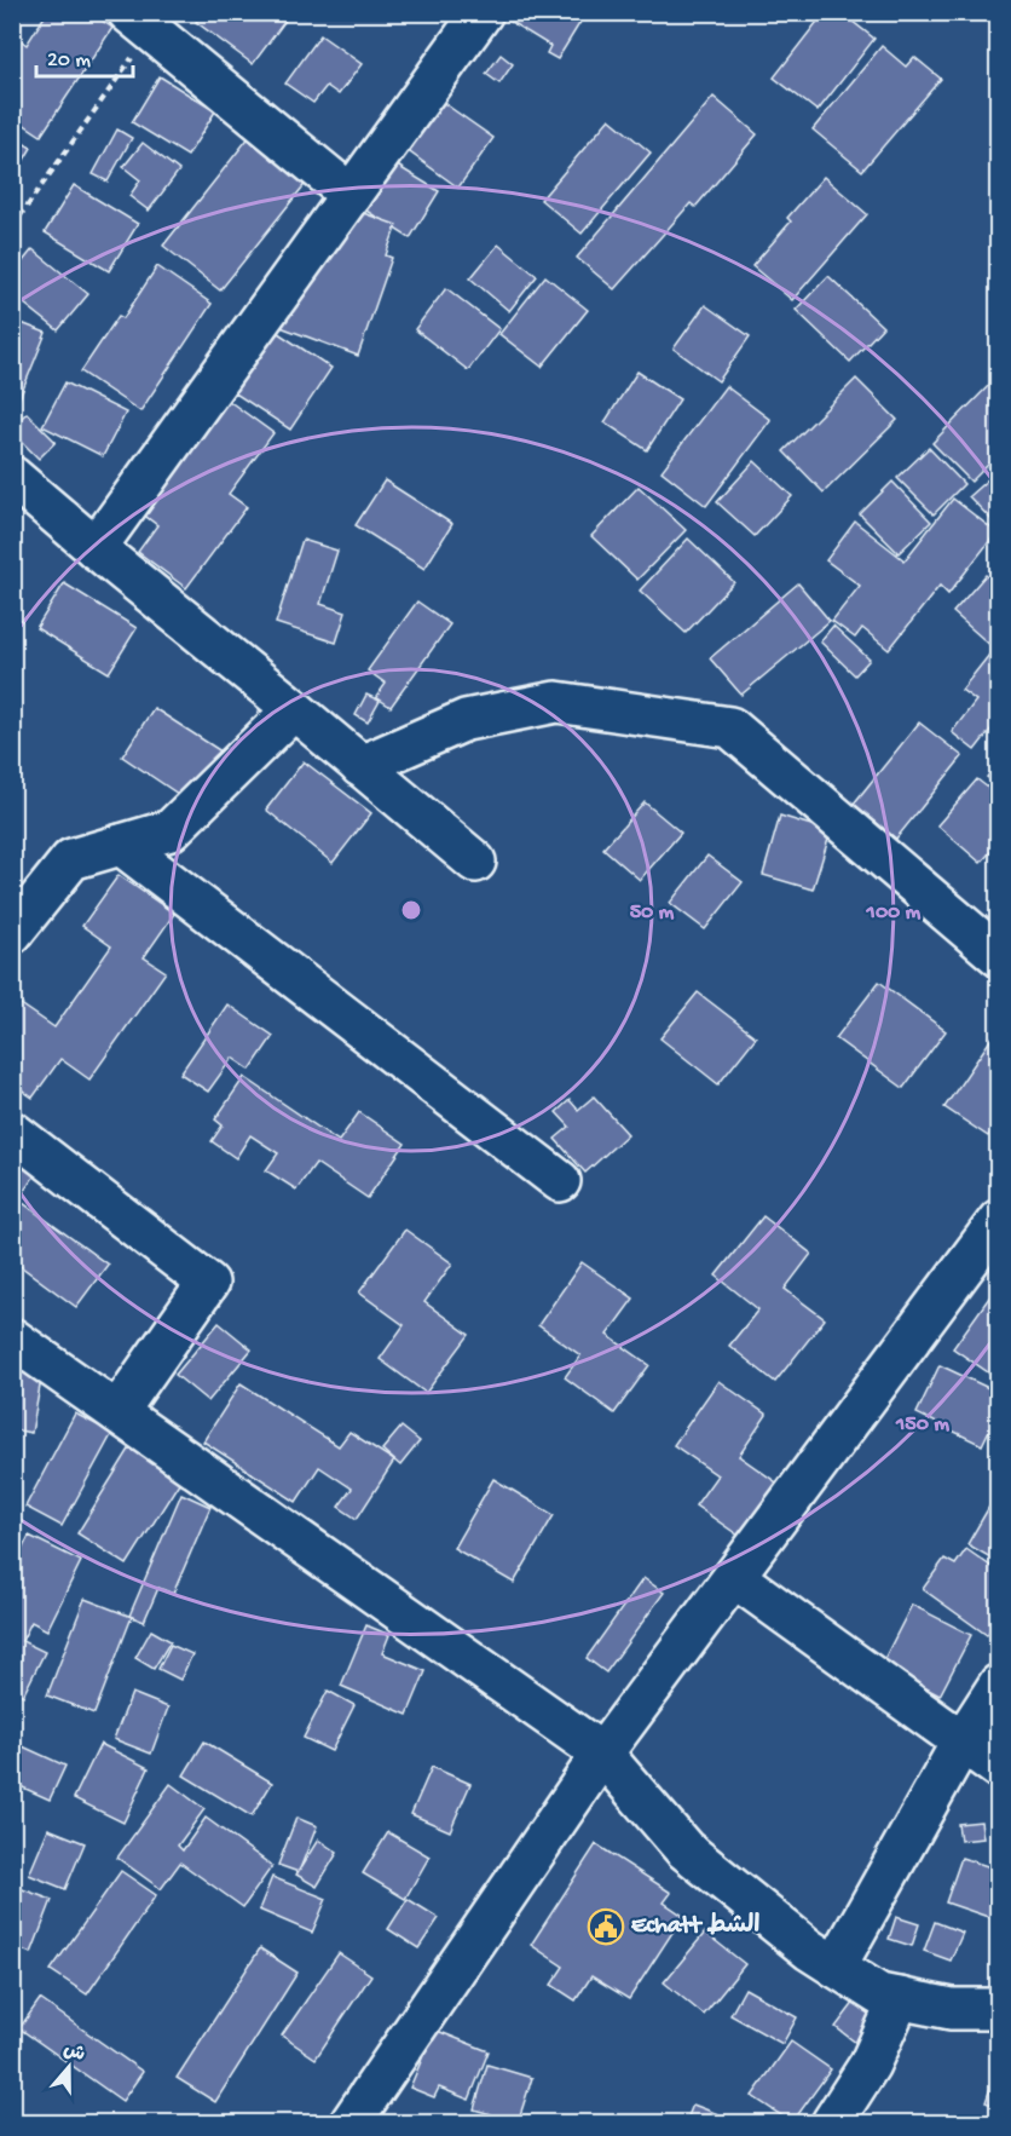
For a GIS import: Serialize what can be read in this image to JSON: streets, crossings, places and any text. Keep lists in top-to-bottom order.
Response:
{
  "places": {
    "public building": ["Echatt الشط"]
  },
  "scale_bar": "20 m",
  "north": "top",
  "rings": ["50 m", "100 m", "150 m"]
}
